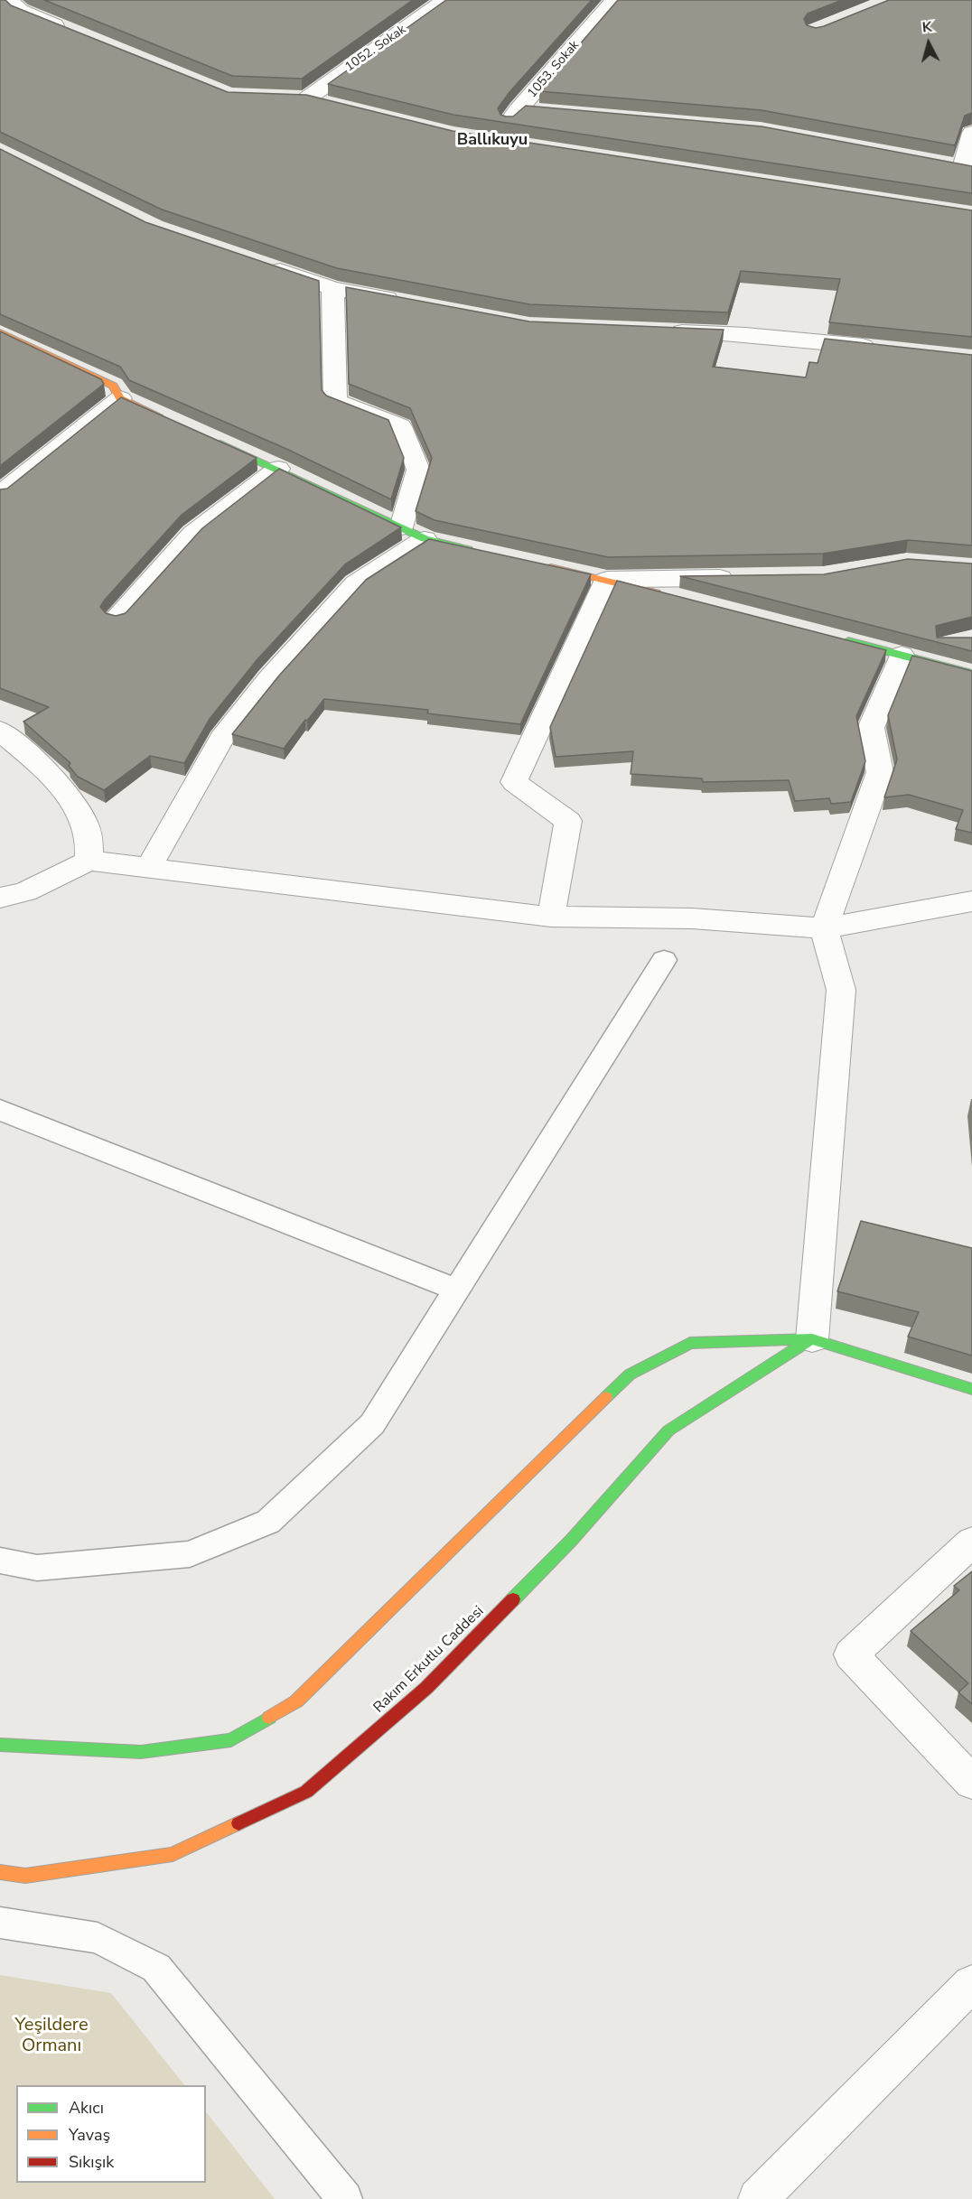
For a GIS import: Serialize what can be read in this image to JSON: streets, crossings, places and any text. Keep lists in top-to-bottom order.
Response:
{
  "streets": {
    "main road": ["Rakım Erkutlu Caddesi"],
    "street": ["1052. Sokak", "1053. Sokak"]
  },
  "districts": ["Ballıkuyu"],
  "parks": ["Yeşildere Ormanı"],
  "legend": ["Akıcı", "Yavaş", "Sıkışık"],
  "north": "top"
}
